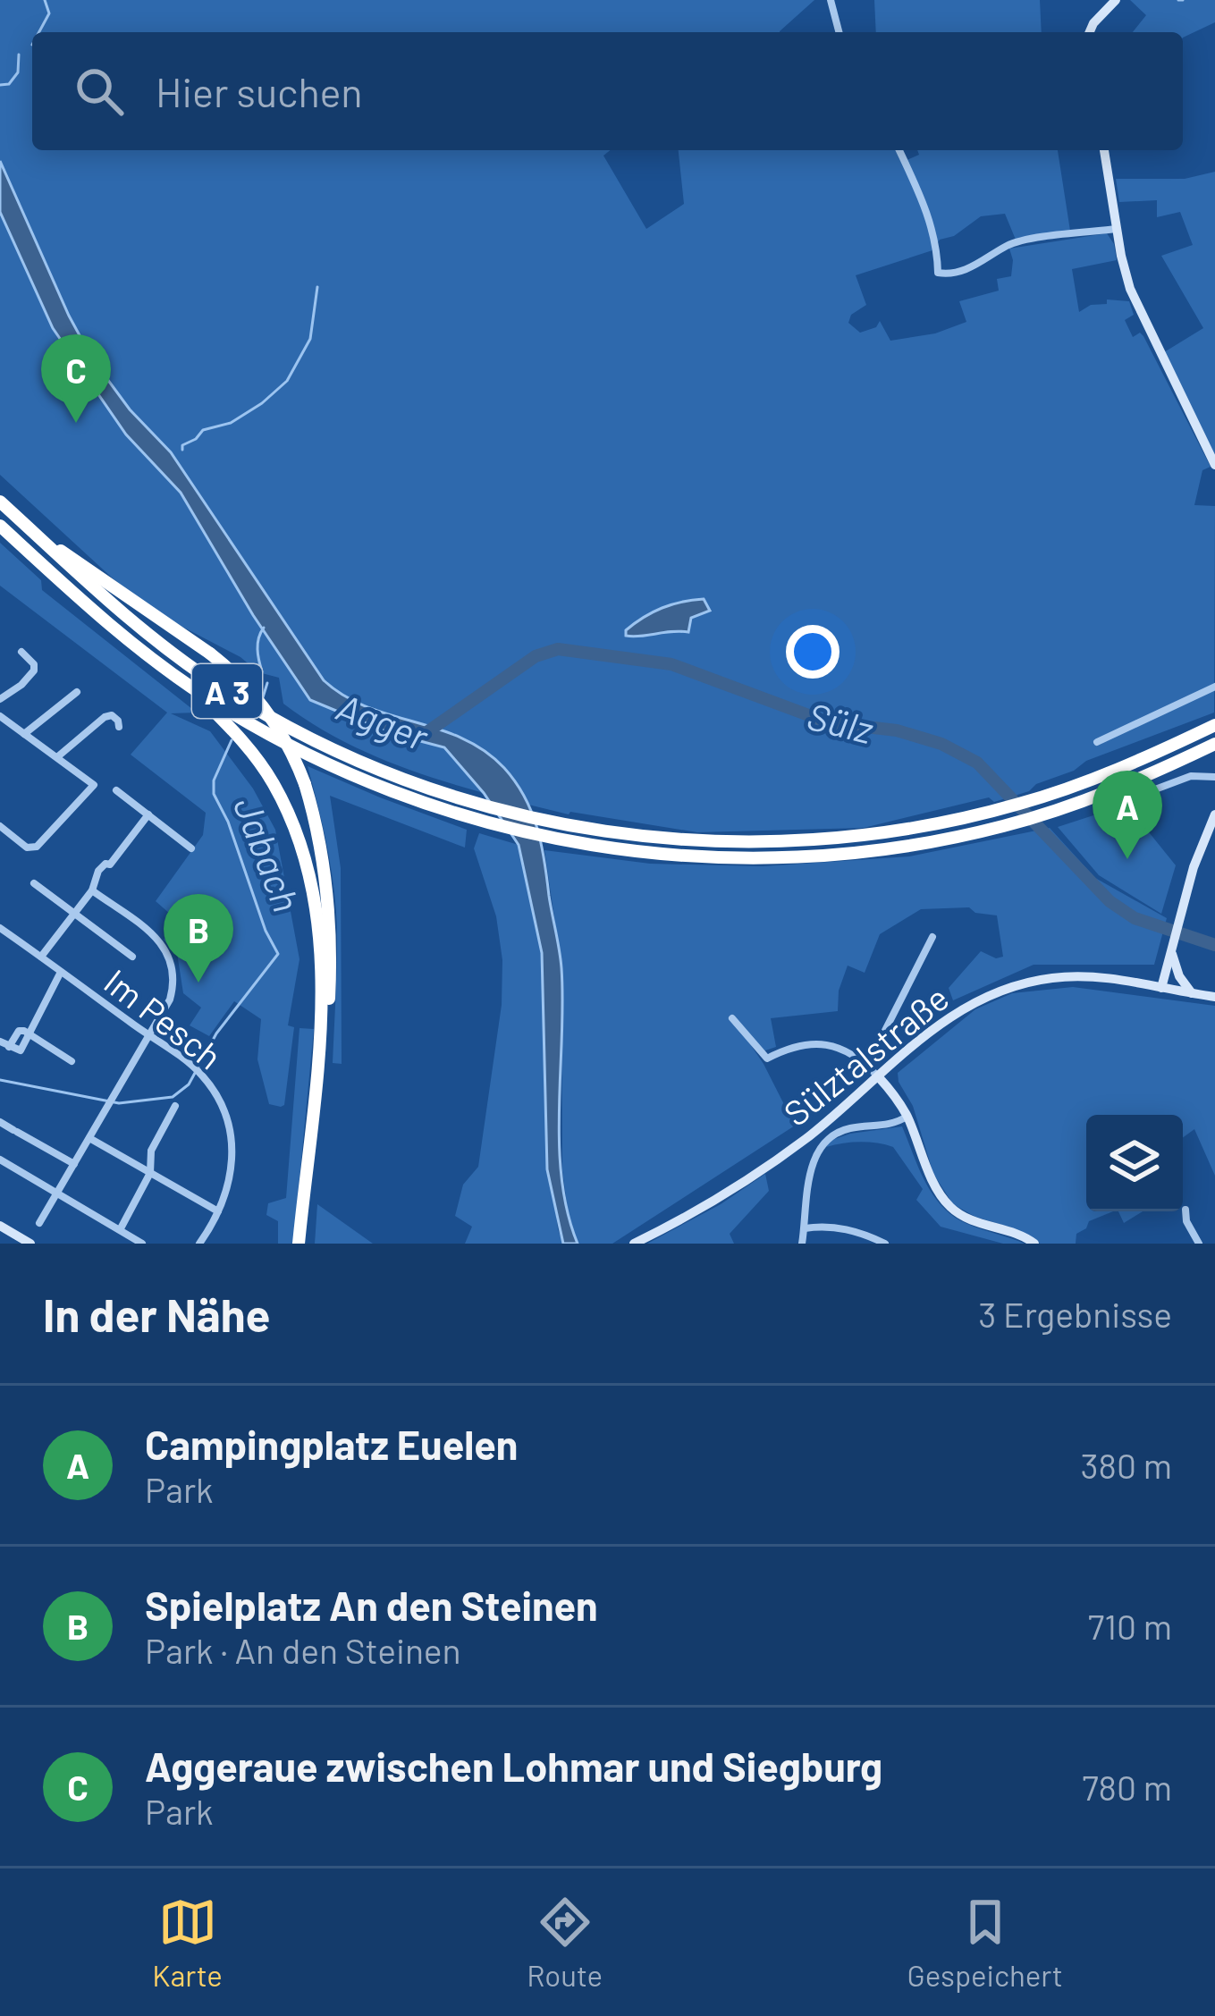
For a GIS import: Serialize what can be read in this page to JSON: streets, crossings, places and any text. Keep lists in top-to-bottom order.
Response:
{
  "streets": {
    "highway": ["A 3"],
    "main road": ["Sülztalstraße"],
    "street": ["Im Pesch"]
  },
  "water": ["Agger", "Sülz", "Jabach"],
  "page": {
    "search": "Hier suchen",
    "pins": ["C", "A", "B"],
    "heading": ["In der Nähe", "3 Ergebnisse"],
    "list": [
      {
        "mark": "A",
        "name": "Campingplatz Euelen",
        "note": "Park",
        "value": "380 m"
      },
      {
        "mark": "B",
        "name": "Spielplatz An den Steinen",
        "note": "Park · An den Steinen",
        "value": "710 m"
      },
      {
        "mark": "C",
        "name": "Aggeraue zwischen Lohmar und Siegburg",
        "note": "Park",
        "value": "780 m"
      }
    ],
    "nav": ["Karte", "Route", "Gespeichert"]
  }
}
